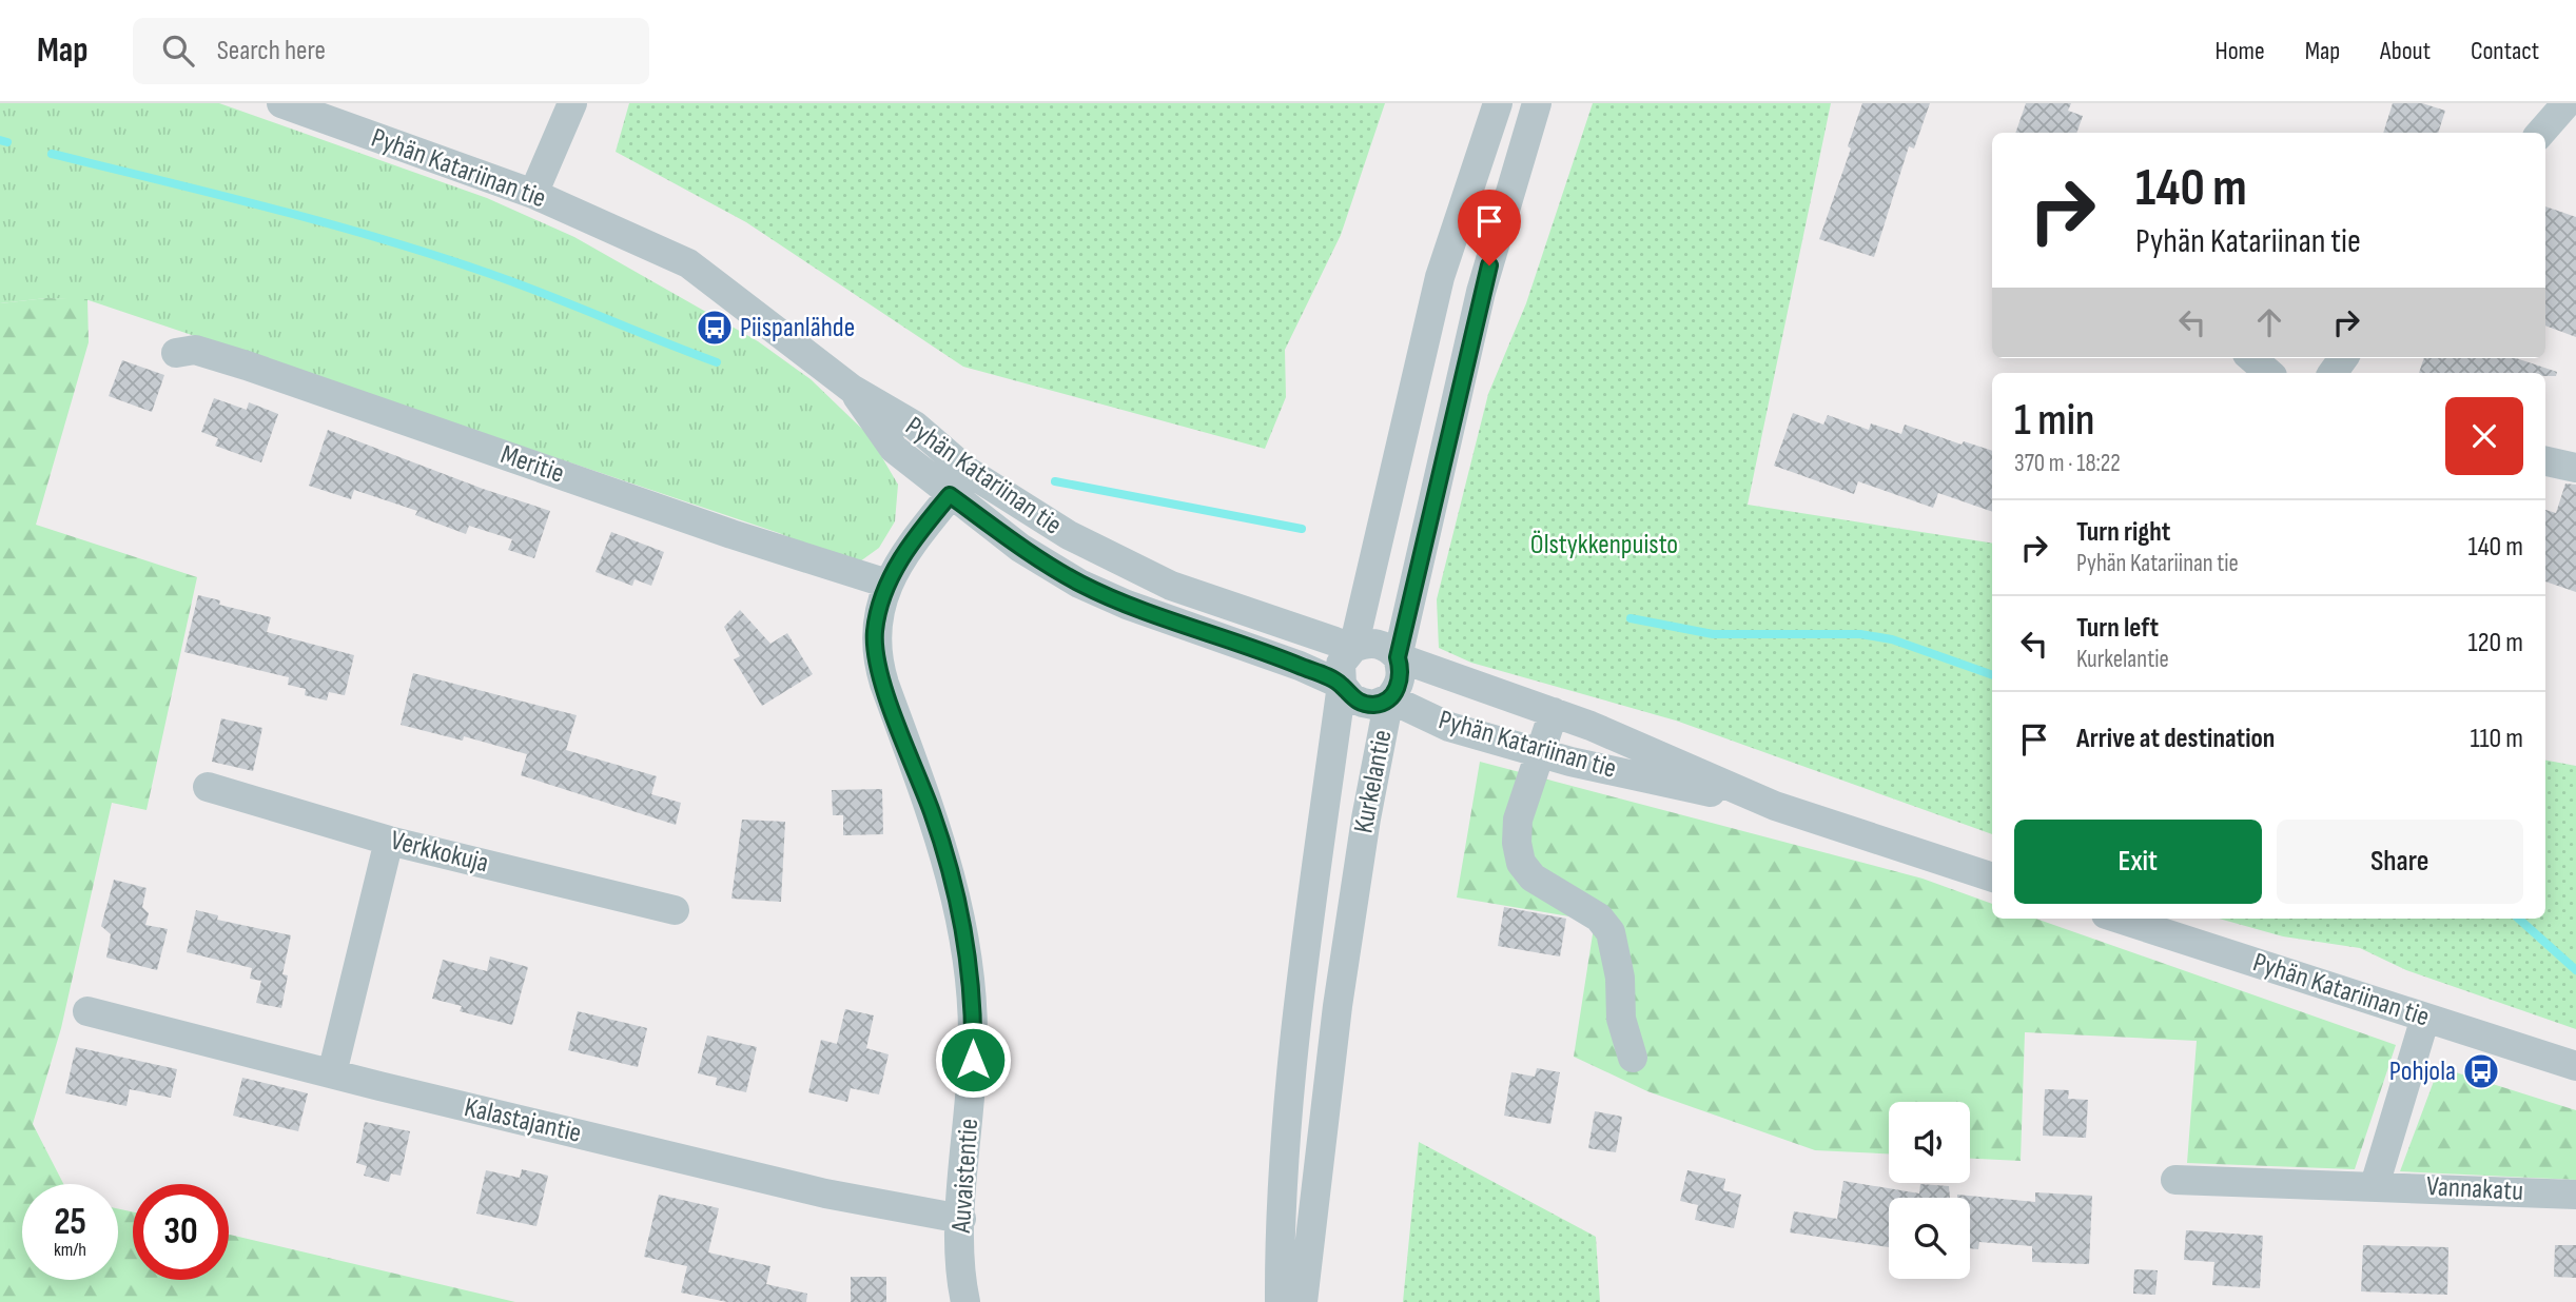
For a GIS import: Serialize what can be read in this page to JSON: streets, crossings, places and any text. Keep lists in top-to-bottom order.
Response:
{
  "streets": {
    "street": [
      "Pyhän Katariinan tie",
      "Meritie",
      "Kurkelantie",
      "Verkkokuja",
      "Kalastajantie",
      "Auvaistentie",
      "Vannakatu"
    ]
  },
  "crossings": [
    ["Pyhän Katariinan tie", "Kurkelantie"],
    ["Pyhän Katariinan tie", "Auvaistentie"],
    ["Meritie", "Auvaistentie"],
    ["Kalastajantie", "Auvaistentie"]
  ],
  "parks": ["Ölstykkenpuisto"],
  "places": {
    "bus stop": ["Piispanlähde", "Pohjola"]
  },
  "page": {
    "header": "Map",
    "search": "Search here",
    "nav": [
      "Home",
      "Map",
      "About",
      "Contact"
    ],
    "turn": ["140 m", "Pyhän Katariinan tie"],
    "heading": ["1 min", "370 m · 18:22"],
    "list": [
      {
        "name": "Turn right",
        "note": "Pyhän Katariinan tie",
        "value": "140 m"
      },
      {
        "name": "Turn left",
        "note": "Kurkelantie",
        "value": "120 m"
      },
      {
        "name": "Arrive at destination",
        "value": "110 m"
      }
    ],
    "buttons": ["Exit", "Share"],
    "speed": "25 km/h",
    "limit": "30"
  }
}
